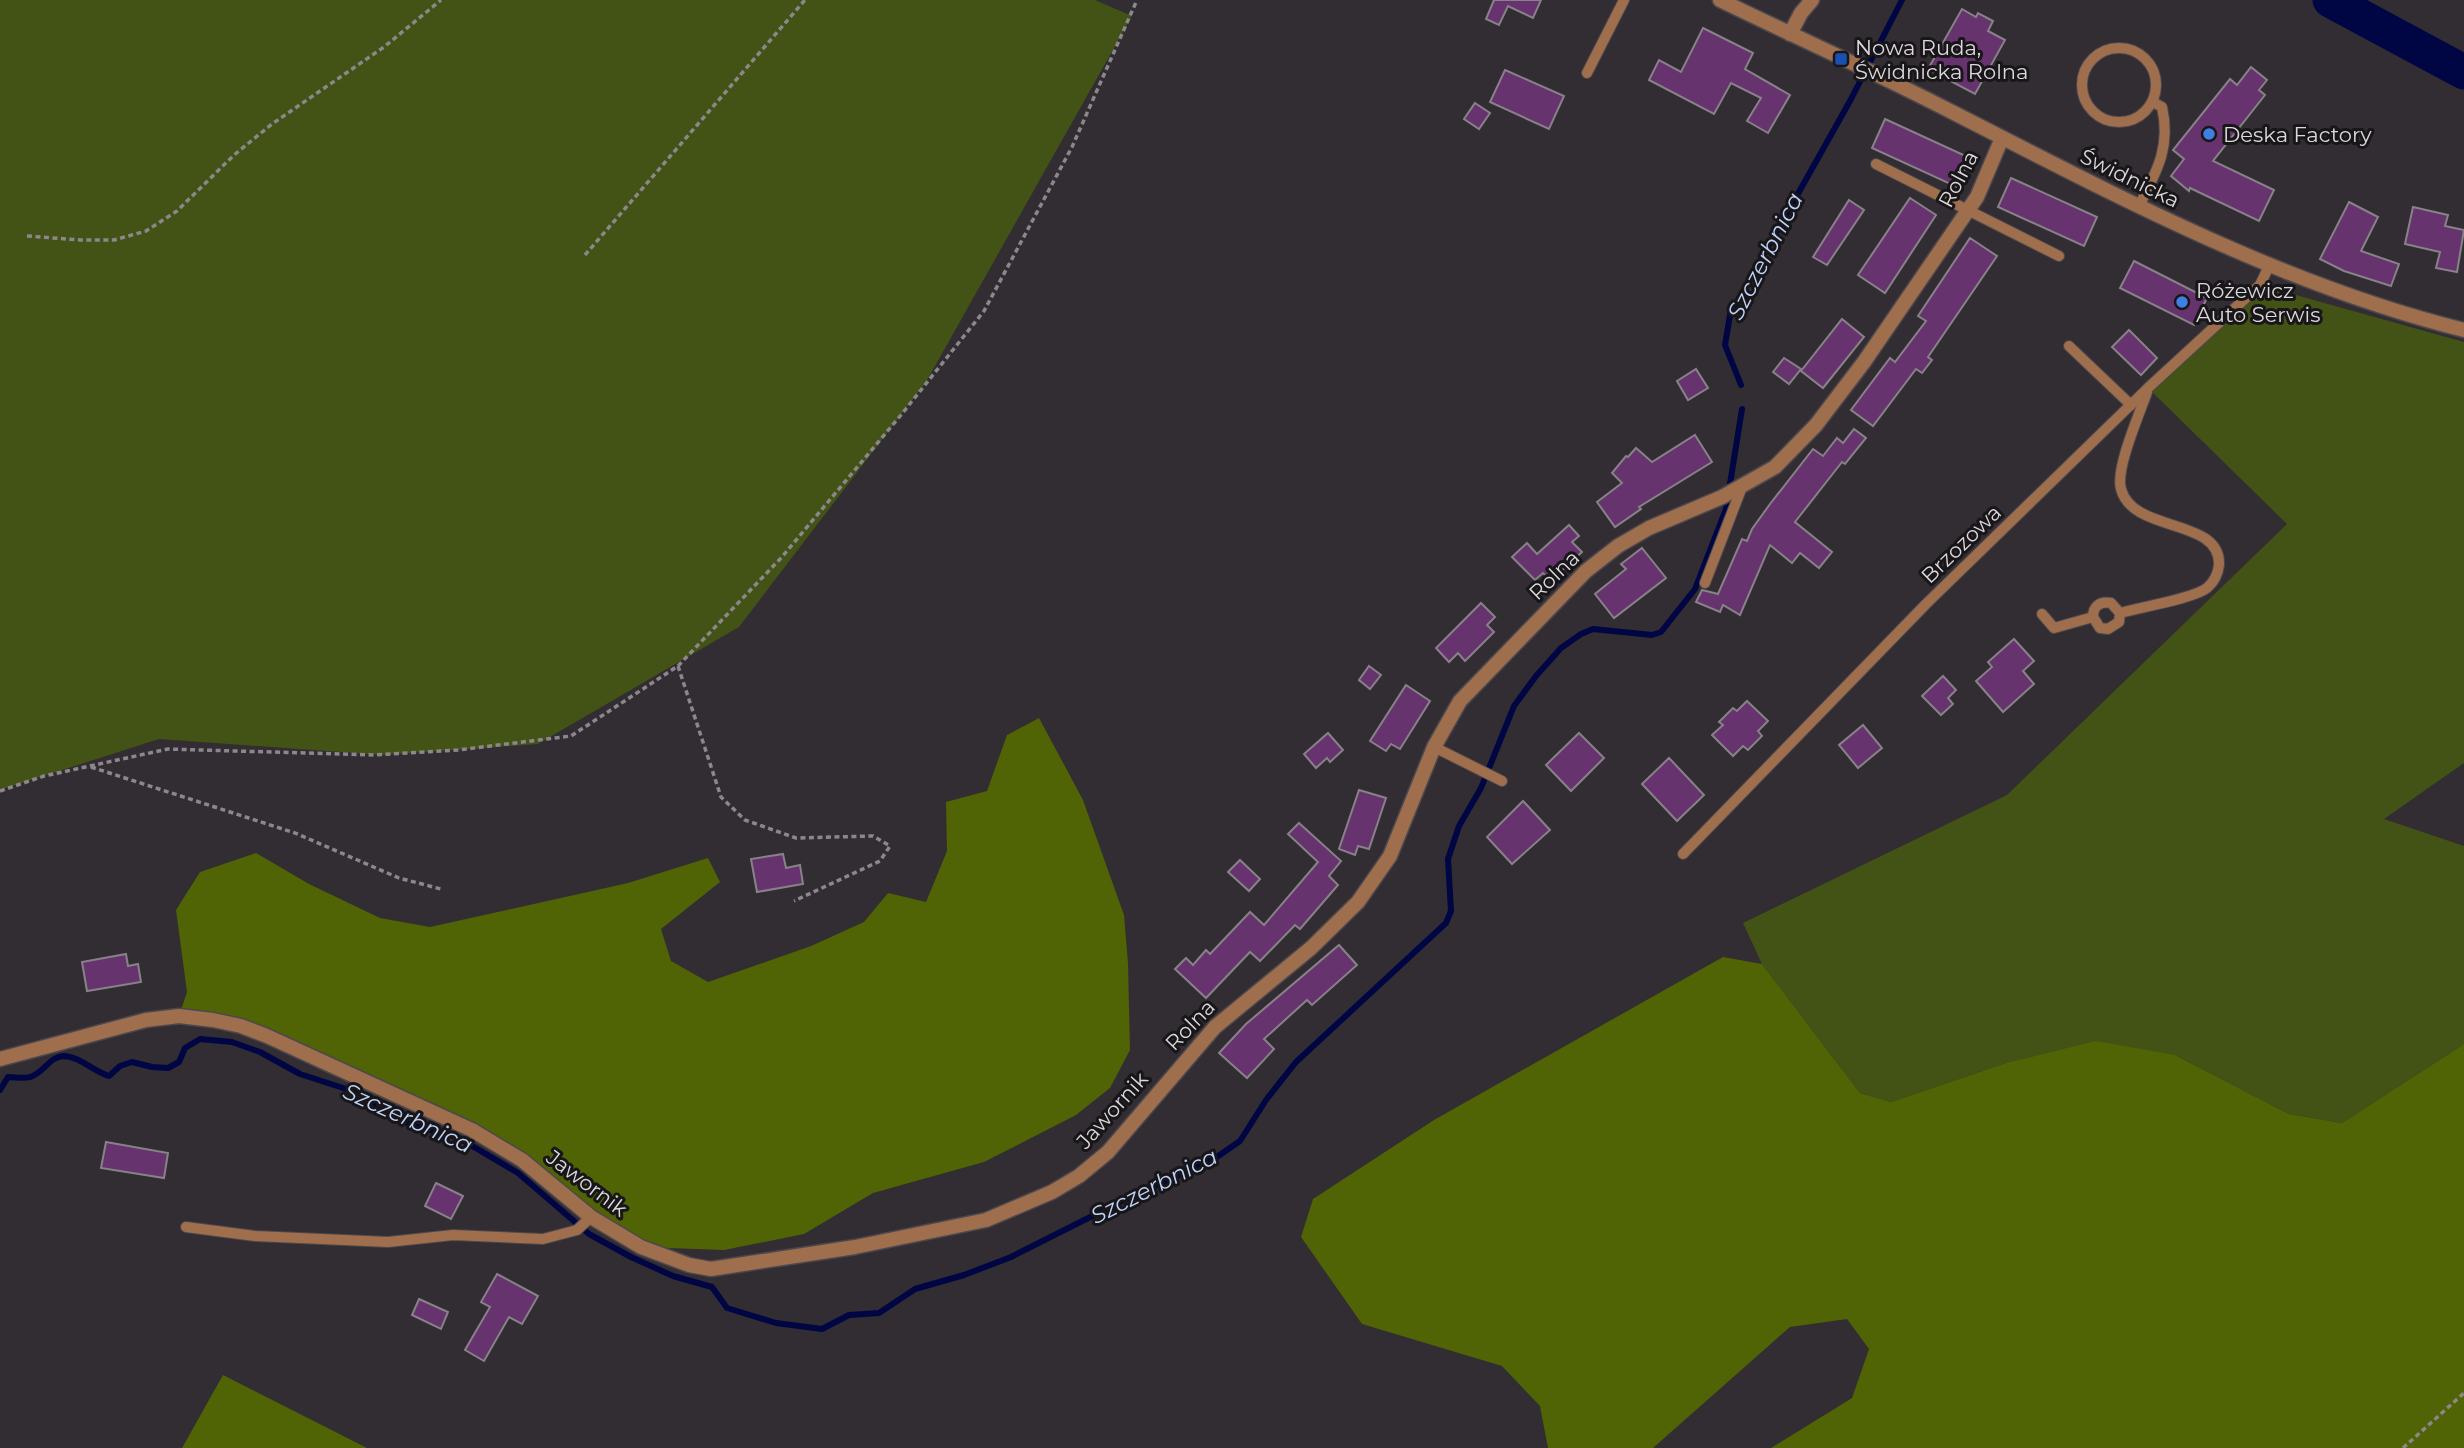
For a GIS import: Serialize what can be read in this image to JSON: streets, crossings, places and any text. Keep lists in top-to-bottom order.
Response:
{
  "streets": {
    "street": ["Świdnicka", "Rolna", "Jawornik"],
    "lane": ["Brzozowa"]
  },
  "crossings": [
    ["Świdnicka", "Rolna"],
    ["Świdnicka", "Brzozowa"],
    ["Rolna", "Jawornik"]
  ],
  "water": ["Szczerbnica"],
  "places": {
    "transit": ["Nowa Ruda, Świdnicka Rolna"],
    "other": ["Deska Factory", "Różewicz Auto Serwis"]
  }
}
